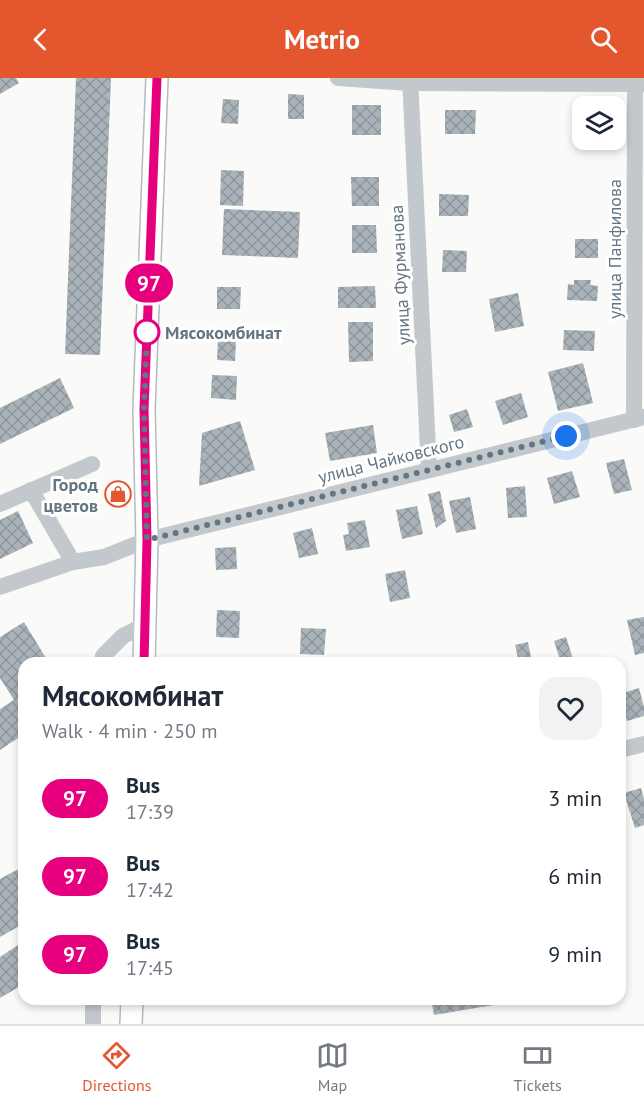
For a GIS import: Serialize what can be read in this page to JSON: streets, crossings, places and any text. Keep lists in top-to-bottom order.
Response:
{
  "streets": {
    "street": ["улица Панфилова", "улица Фурманова", "улица Чайковского"]
  },
  "crossings": [
    ["улица Панфилова", "улица Чайковского"],
    ["улица Фурманова", "улица Чайковского"]
  ],
  "places": {
    "other": ["Мясокомбинат"],
    "shop": ["Город цветов"]
  },
  "lines": ["bus line 97"],
  "page": {
    "header": "Metrio",
    "on_map": "97",
    "heading": ["Мясокомбинат", "Walk · 4 min · 250 m"],
    "list": [
      {
        "mark": "97",
        "name": "Bus",
        "note": "17:39",
        "value": "3 min"
      },
      {
        "mark": "97",
        "name": "Bus",
        "note": "17:42",
        "value": "6 min"
      },
      {
        "mark": "97",
        "name": "Bus",
        "note": "17:45",
        "value": "9 min"
      }
    ],
    "tabs": ["Directions", "Map", "Tickets"]
  }
}
